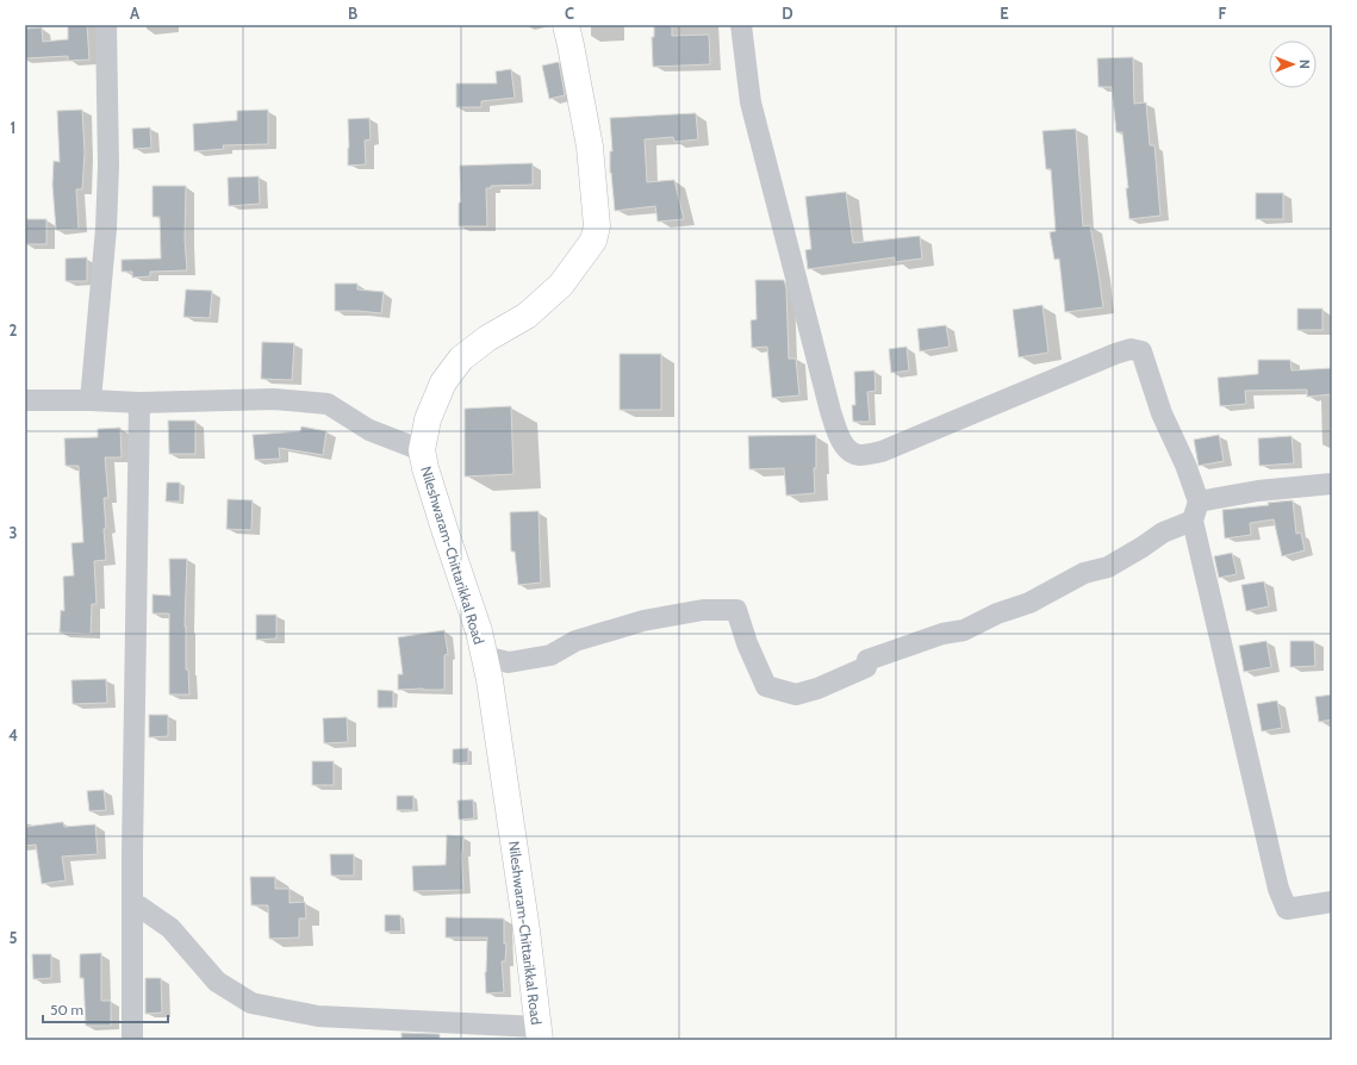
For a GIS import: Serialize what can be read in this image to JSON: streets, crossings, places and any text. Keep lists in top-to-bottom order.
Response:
{
  "streets": {
    "main road": ["Nileshwaram-Chittarikkal Road"]
  },
  "scale_bar": "50 m",
  "north": "right",
  "grid": {
    "columns": [
      "A",
      "B",
      "C",
      "D",
      "E",
      "F"
    ],
    "rows": [
      "1",
      "2",
      "3",
      "4",
      "5"
    ]
  }
}
